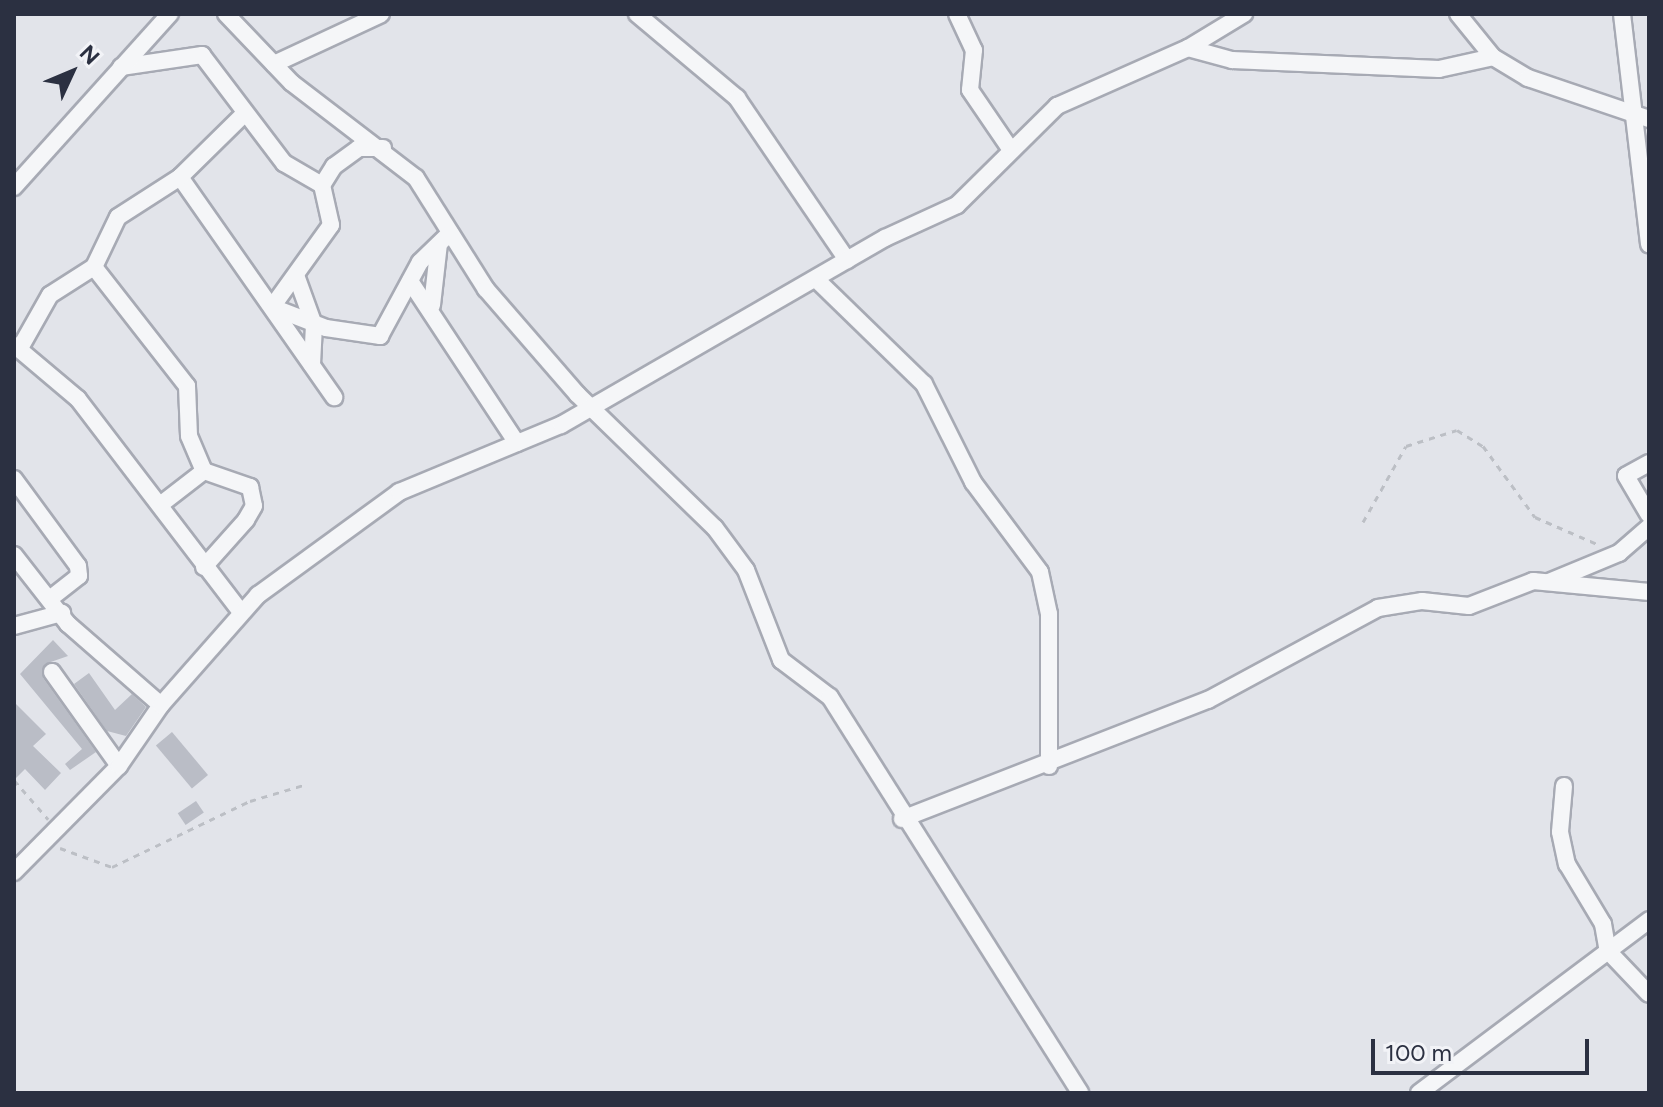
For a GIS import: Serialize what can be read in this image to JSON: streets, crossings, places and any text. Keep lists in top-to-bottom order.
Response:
{
  "scale_bar": "100 m",
  "north": "top right"
}
